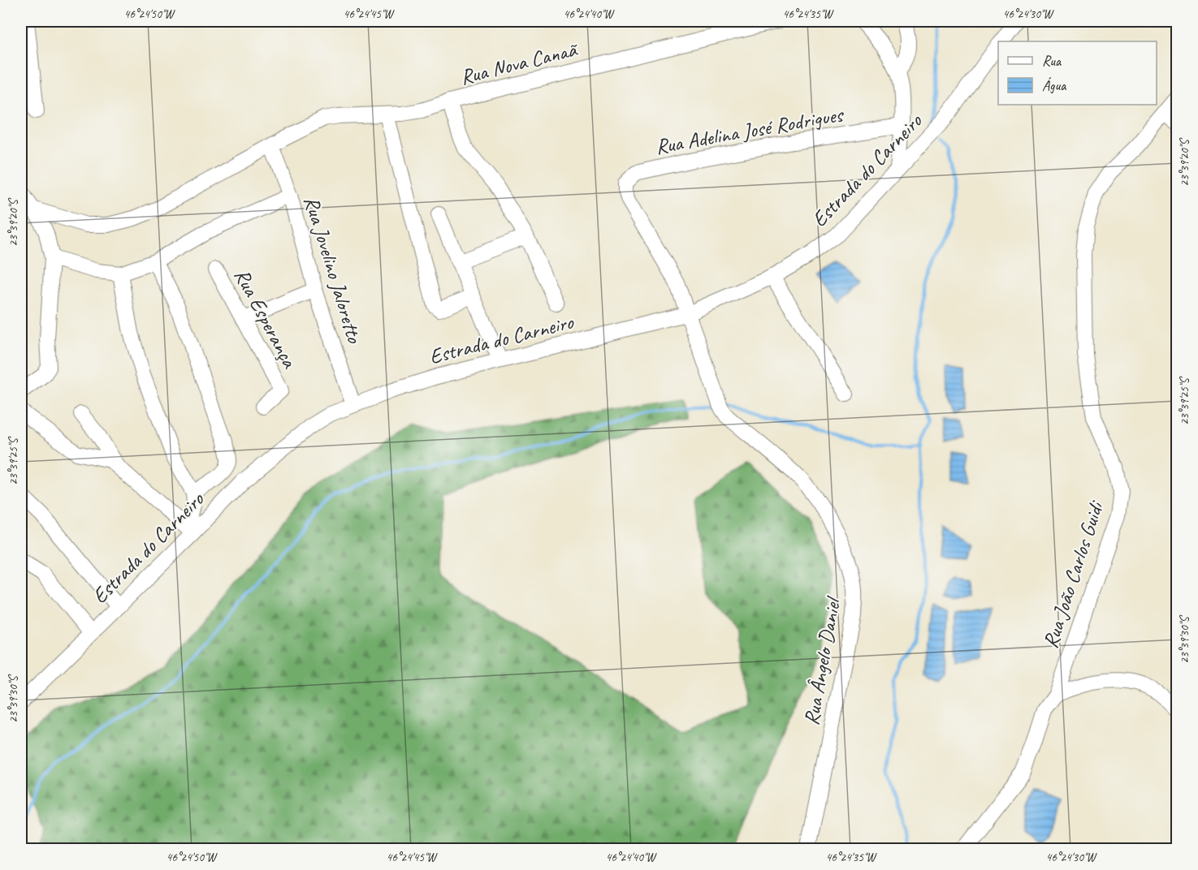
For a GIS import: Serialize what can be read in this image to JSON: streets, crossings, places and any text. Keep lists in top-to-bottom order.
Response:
{
  "streets": {
    "street": [
      "Rua Nova Canaã",
      "Rua Adelina José Rodrigues",
      "Estrada do Carneiro",
      "Rua Jovelino Jaloretto",
      "Rua Esperança",
      "Rua João Carlos Guidi",
      "Rua Ângelo Daniel"
    ]
  },
  "crossings": [
    ["Rua Nova Canaã", "Rua Jovelino Jaloretto"],
    ["Rua Adelina José Rodrigues", "Rua Ângelo Daniel"],
    ["Estrada do Carneiro", "Rua Jovelino Jaloretto"],
    ["Estrada do Carneiro", "Rua Ângelo Daniel"]
  ],
  "legend": ["Rua", "Água"],
  "coordinates": [
    "46°24'50\"W",
    "46°24'45\"W",
    "46°24'40\"W",
    "46°24'35\"W",
    "46°24'30\"W",
    "23°39'20\"S",
    "23°39'25\"S",
    "23°39'30\"S"
  ]
}
